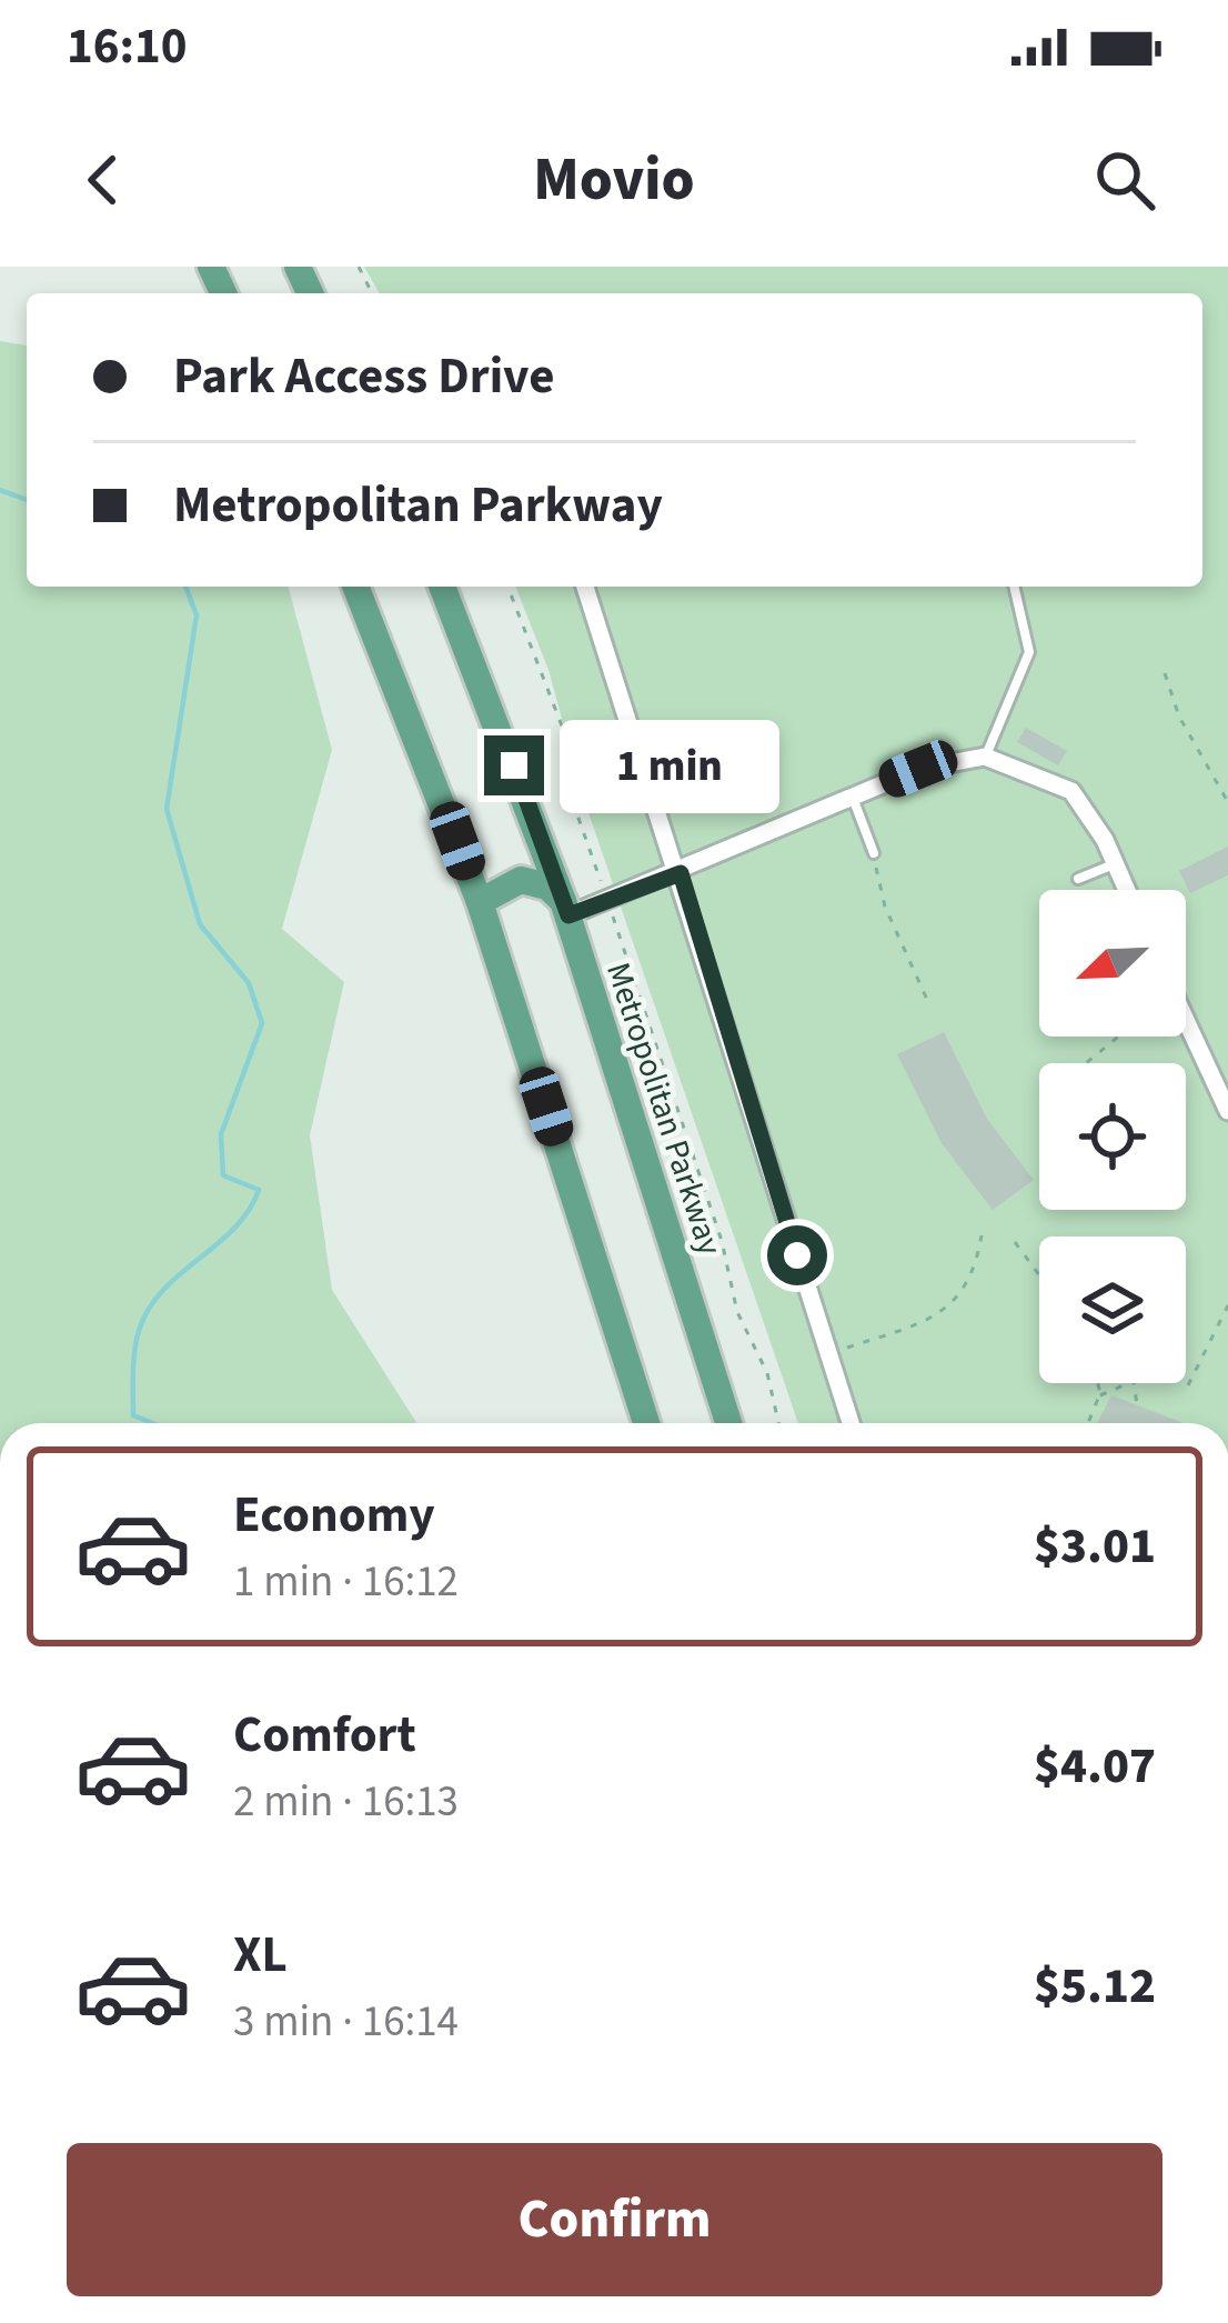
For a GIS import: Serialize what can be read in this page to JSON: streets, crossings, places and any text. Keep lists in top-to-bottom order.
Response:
{
  "streets": {
    "main road": ["Metropolitan Parkway"]
  },
  "north": "bottom left",
  "page": {
    "status": "16:10",
    "header": "Movio",
    "banner": ["Park Access Drive", "Metropolitan Parkway"],
    "bubble": "1 min",
    "list": [
      {
        "name": "Economy",
        "note": "1 min · 16:12",
        "value": "$3.01"
      },
      {
        "name": "Comfort",
        "note": "2 min · 16:13",
        "value": "$4.07"
      },
      {
        "name": "XL",
        "note": "3 min · 16:14",
        "value": "$5.12"
      }
    ],
    "buttons": "Confirm"
  }
}
